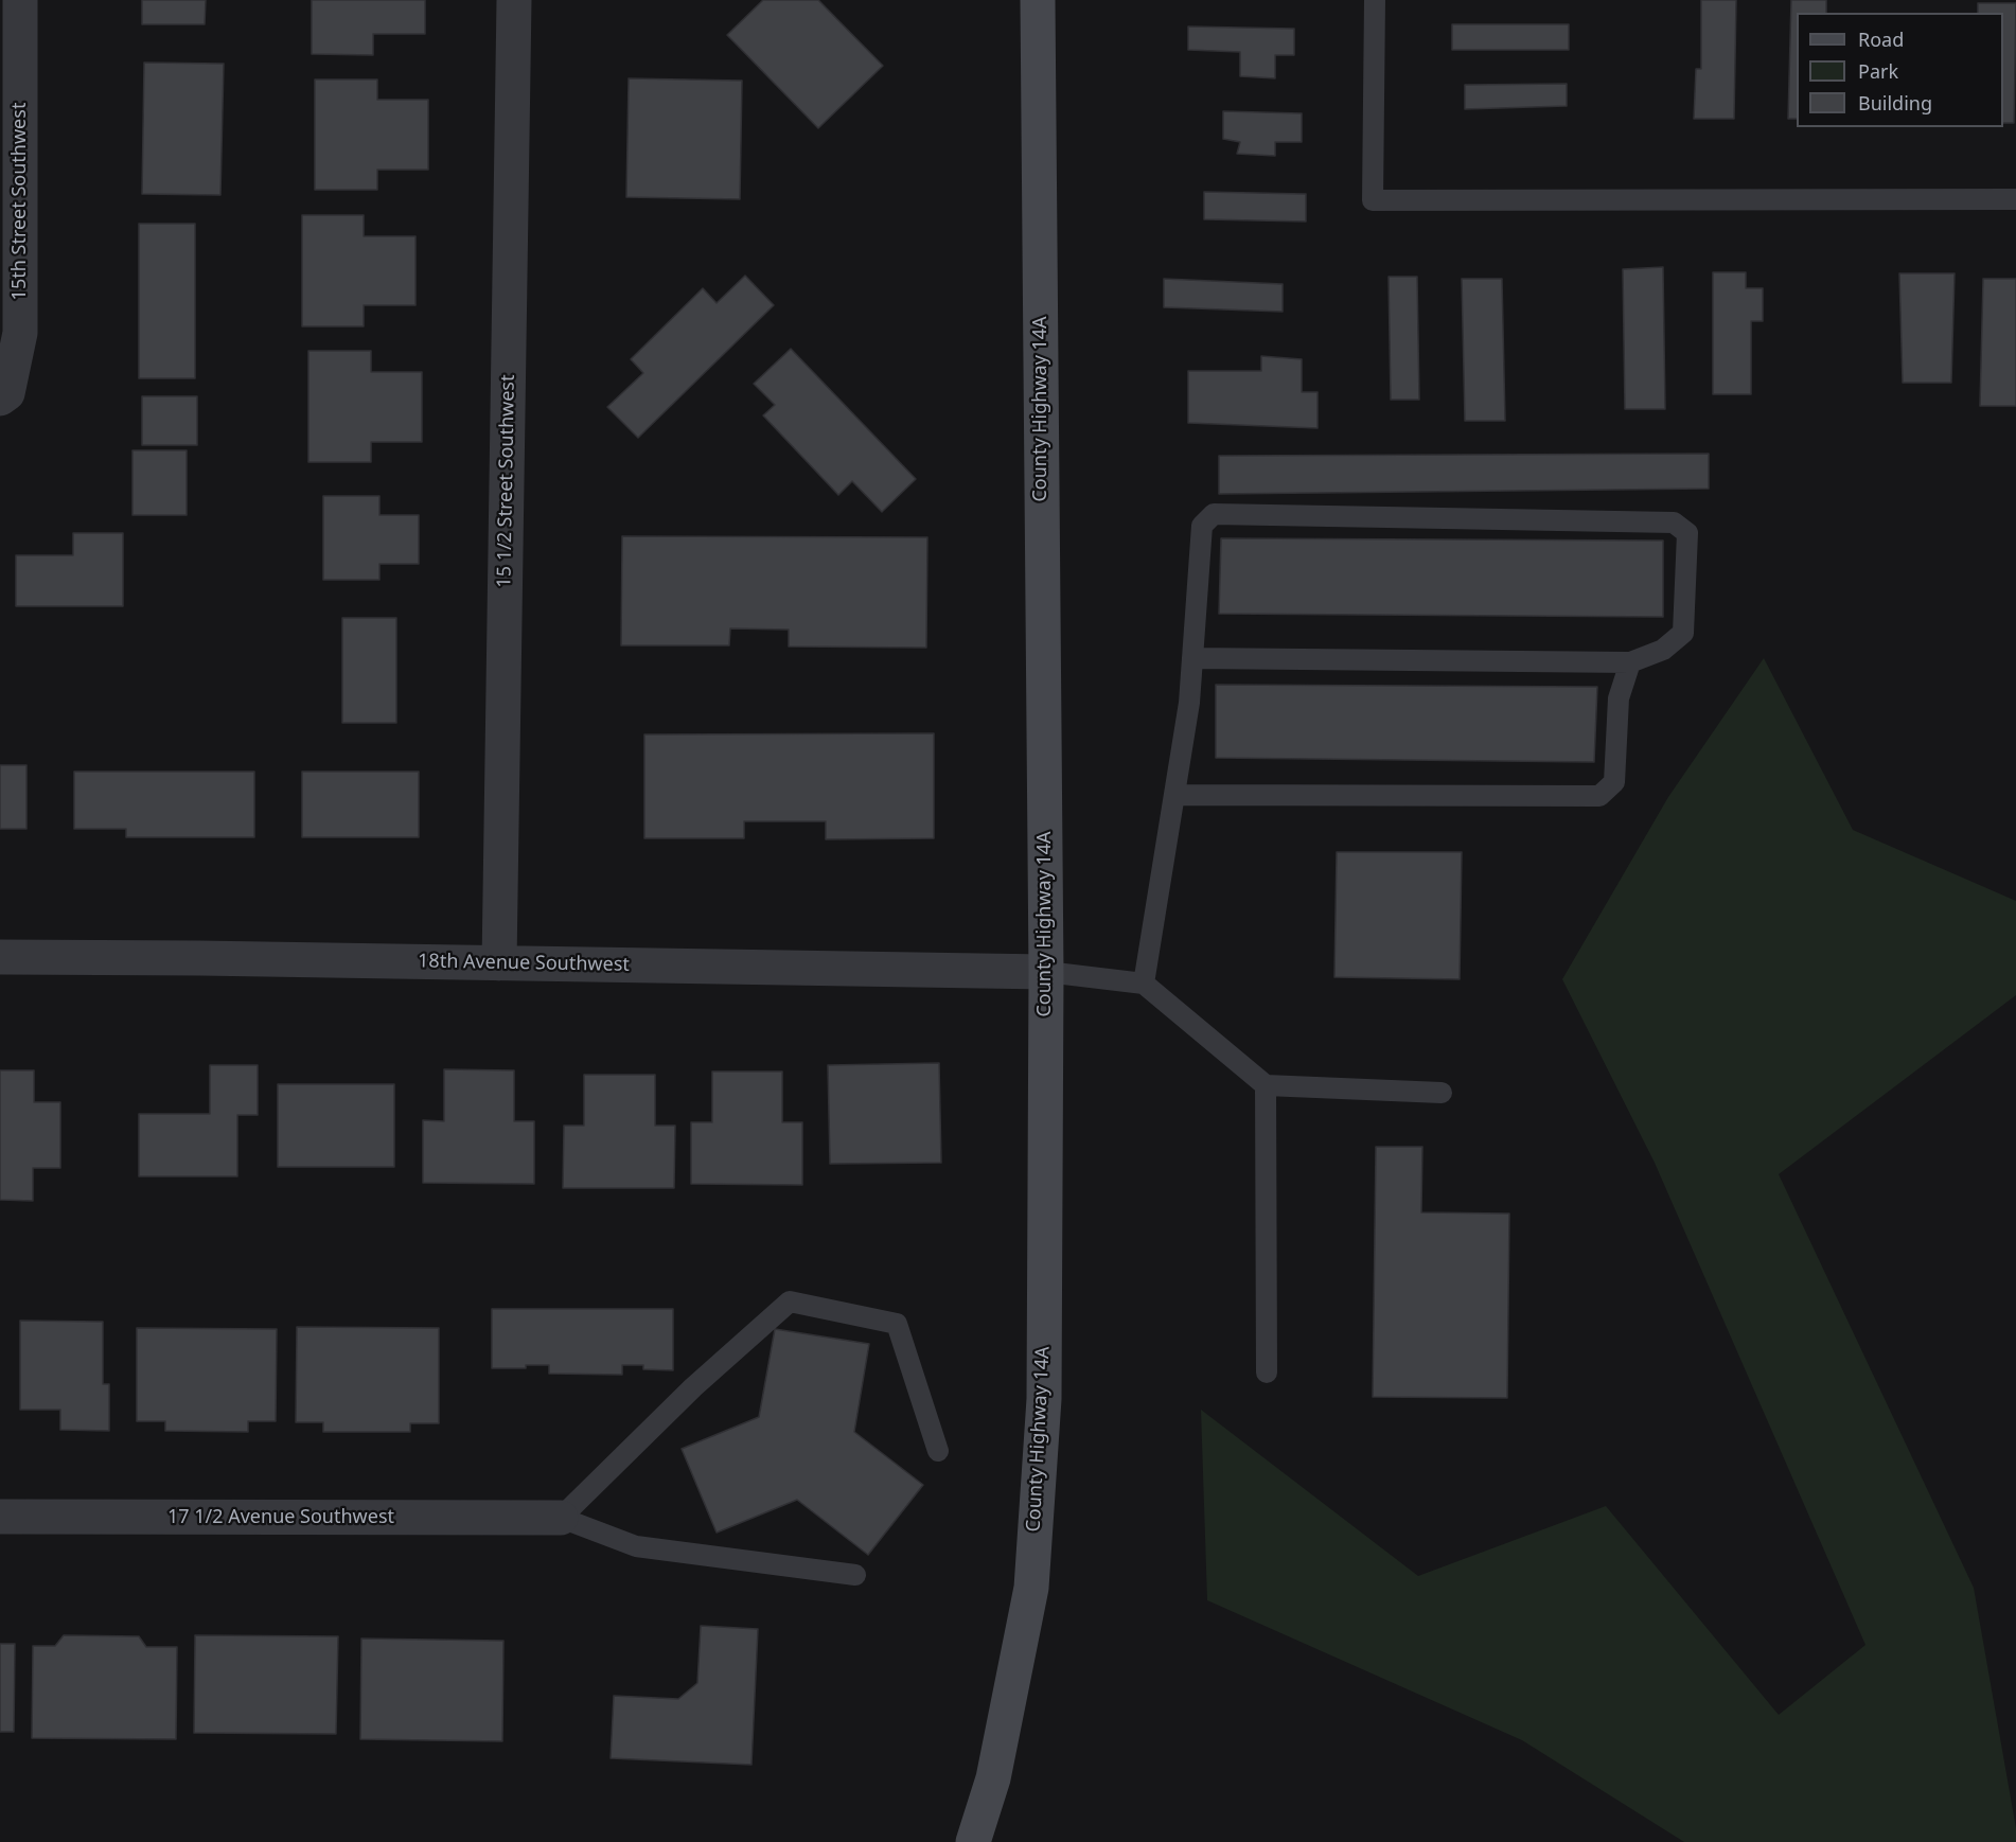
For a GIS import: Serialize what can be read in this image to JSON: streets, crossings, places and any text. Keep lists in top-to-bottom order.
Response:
{
  "streets": {
    "main road": ["County Highway 14A"],
    "street": [
      "15th Street Southwest",
      "15 1/2 Street Southwest",
      "18th Avenue Southwest",
      "17 1/2 Avenue Southwest"
    ]
  },
  "crossings": [
    ["County Highway 14A", "18th Avenue Southwest"],
    ["15 1/2 Street Southwest", "18th Avenue Southwest"]
  ],
  "legend": ["Road", "Park", "Building"]
}
